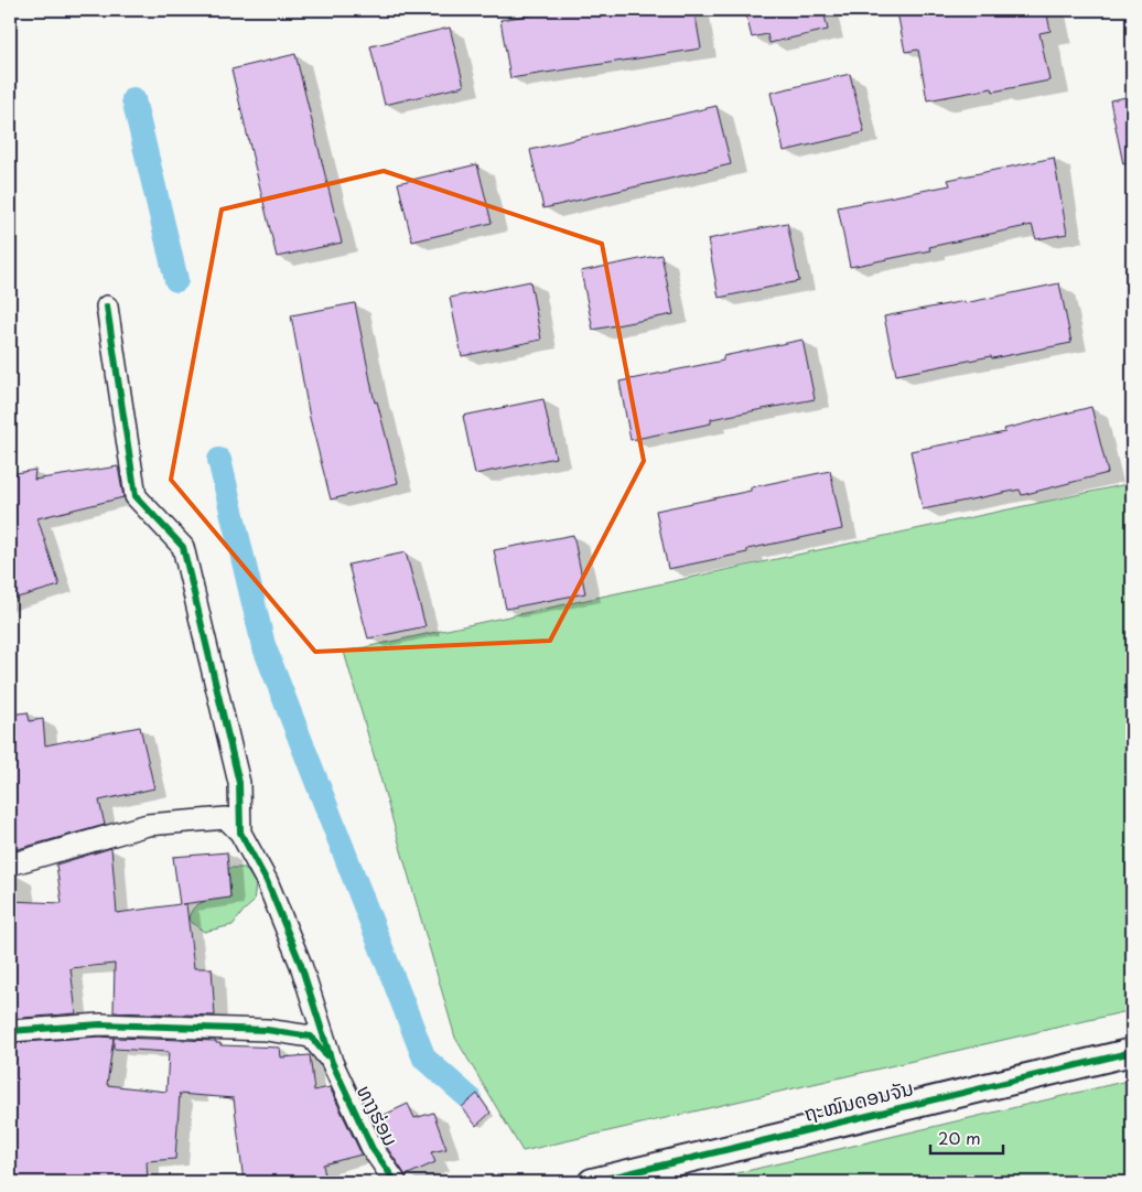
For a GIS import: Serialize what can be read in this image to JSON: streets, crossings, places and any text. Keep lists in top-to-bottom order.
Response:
{
  "streets": {
    "street": ["ຖະໝົນດອນຈັນ", "ທາງຮ່ອມ"]
  },
  "scale_bar": "20 m"
}
